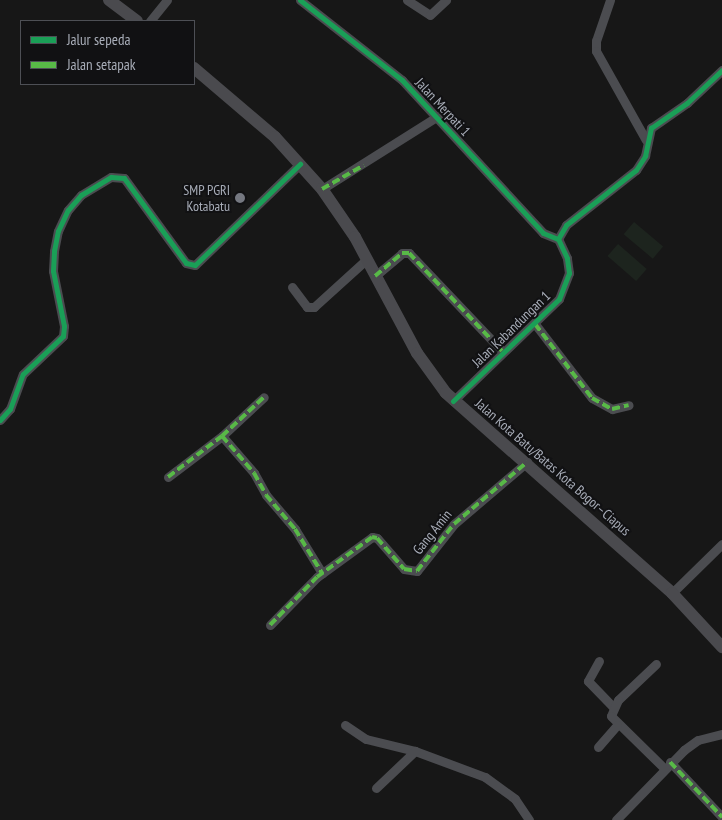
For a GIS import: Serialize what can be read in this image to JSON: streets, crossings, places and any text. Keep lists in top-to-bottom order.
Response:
{
  "streets": {
    "main road": ["Jalan Kota Batu/Batas Kota Bogor–Ciapus"],
    "street": ["Jalan Merpati 1", "Jalan Kabandungan 1", "Gang Amin"]
  },
  "crossings": [
    ["Jalan Merpati 1", "Jalan Kabandungan 1"],
    ["Jalan Kabandungan 1", "Jalan Kota Batu/Batas Kota Bogor–Ciapus"],
    ["Jalan Kota Batu/Batas Kota Bogor–Ciapus", "Gang Amin"]
  ],
  "places": ["SMP PGRI Kotabatu"],
  "legend": ["Jalur sepeda", "Jalan setapak"]
}
